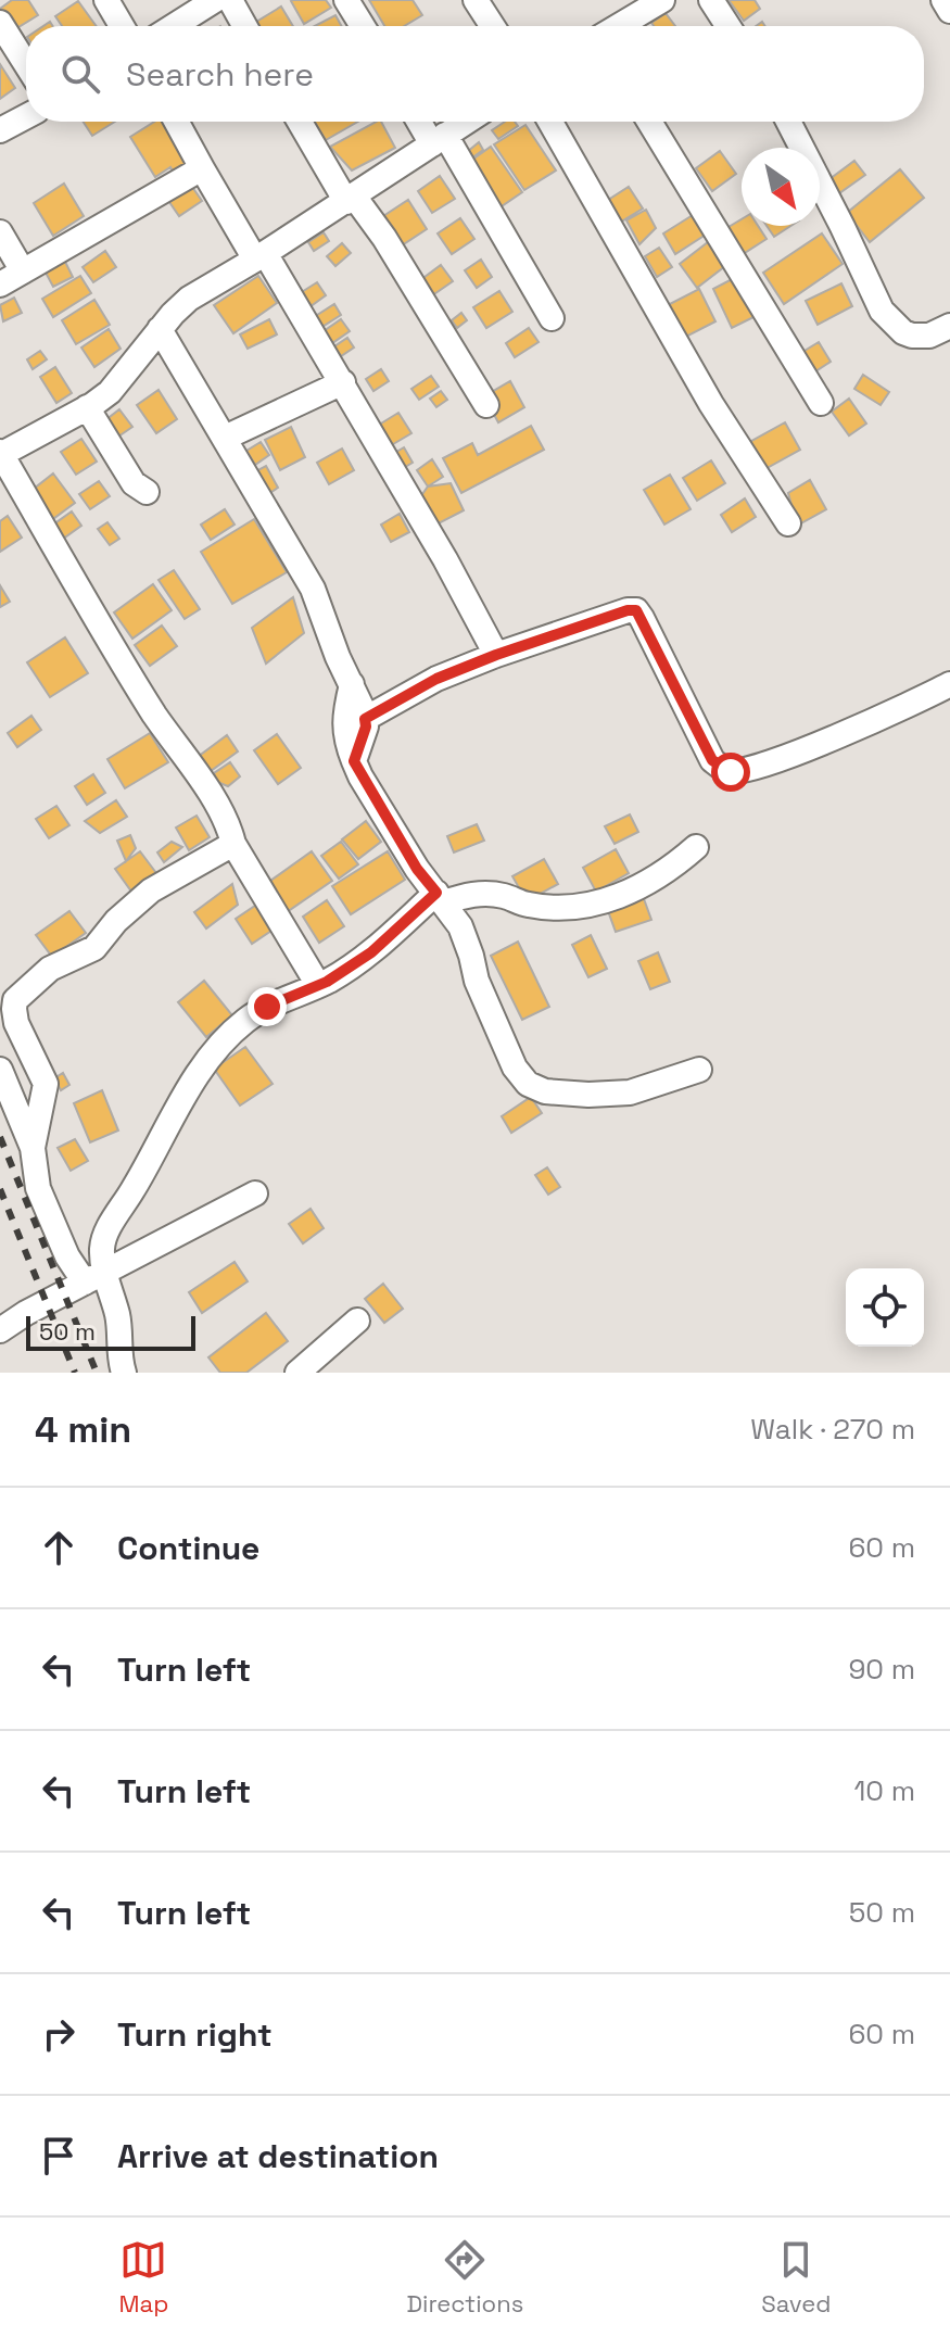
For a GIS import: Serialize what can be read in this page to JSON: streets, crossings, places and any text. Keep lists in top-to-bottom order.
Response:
{
  "scale_bar": "50 m",
  "north": "bottom right",
  "page": {
    "search": "Search here",
    "scale": "50 m",
    "heading": ["4 min", "Walk · 270 m"],
    "list": [
      ["Continue", "60 m"],
      ["Turn left", "90 m"],
      ["Turn left", "10 m"],
      ["Turn left", "50 m"],
      ["Turn right", "60 m"],
      "Arrive at destination"
    ],
    "nav": ["Map", "Directions", "Saved"]
  }
}
